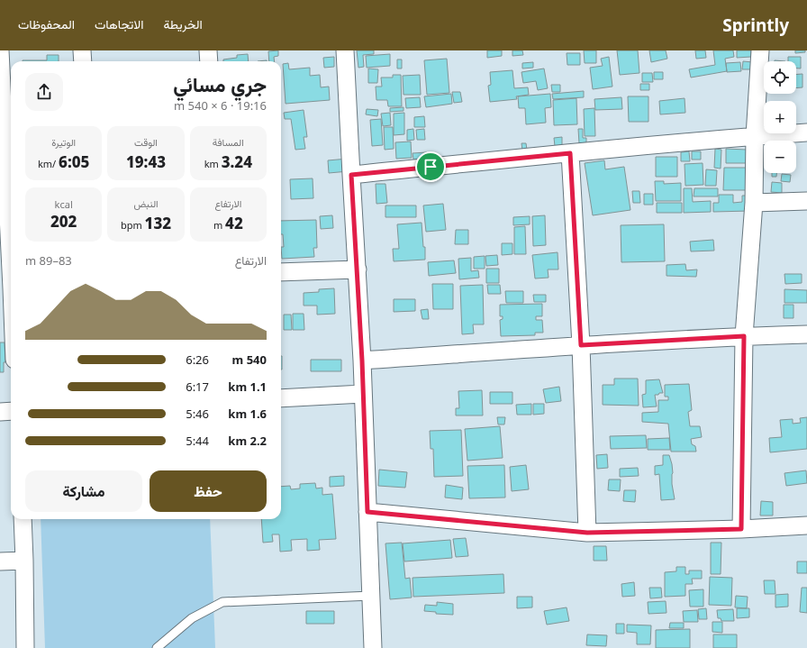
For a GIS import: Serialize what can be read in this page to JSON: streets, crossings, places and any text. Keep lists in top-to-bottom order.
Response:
{
  "page": {
    "header": "Sprintly",
    "nav": ["الخريطة", "الاتجاهات", "المحفوظات"],
    "map_buttons": ["+", "−"],
    "heading": ["جري مسائي", "19:16 · 6 × 540 m"],
    "stats": [
      ["المسافة", "3.24 km"],
      ["الوقت", "19:43"],
      ["الوتيرة", "6:05 /km"],
      ["الارتفاع", "42 m"],
      ["النبض", "132 bpm"],
      ["kcal", "202"]
    ],
    "chart": ["الارتفاع", "83–89 m"],
    "list": [
      {
        "name": "540 m",
        "note": "6:26"
      },
      {
        "name": "1.1 km",
        "note": "6:17"
      },
      {
        "name": "1.6 km",
        "note": "5:46"
      },
      {
        "name": "2.2 km",
        "note": "5:44"
      }
    ],
    "buttons": ["حفظ", "مشاركة"]
  }
}
